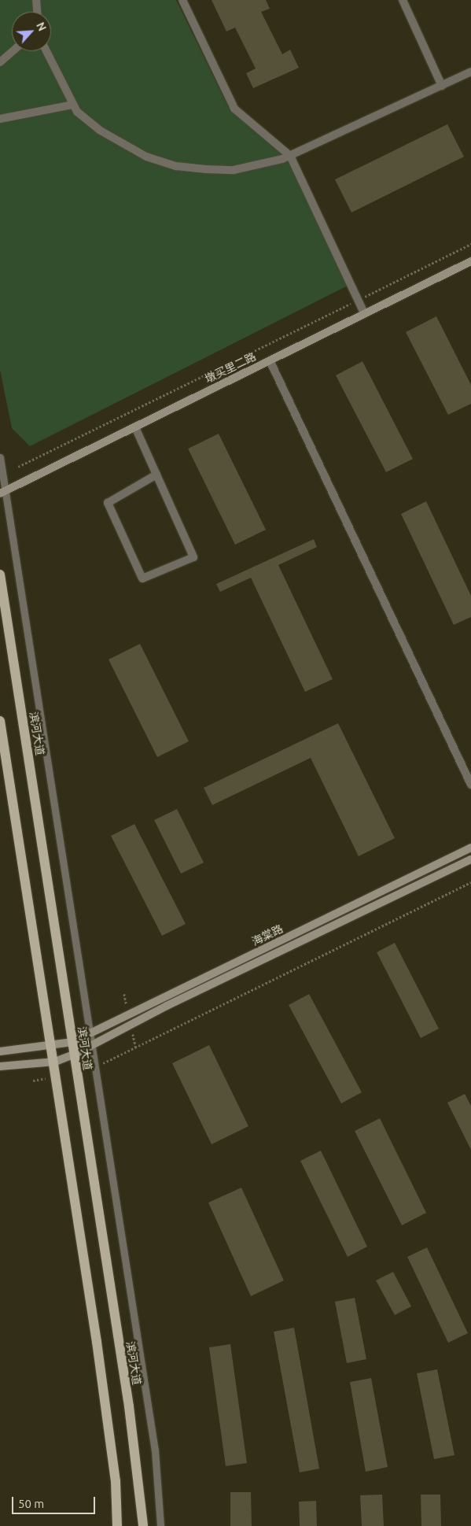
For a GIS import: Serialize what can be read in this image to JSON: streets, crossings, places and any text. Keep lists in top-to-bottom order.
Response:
{
  "streets": {
    "main road": ["滨河大道"],
    "street": ["墩买里二路", "海棠路"]
  },
  "crossings": [
    ["滨河大道", "海棠路"]
  ],
  "scale_bar": "50 m",
  "north": "top right"
}
